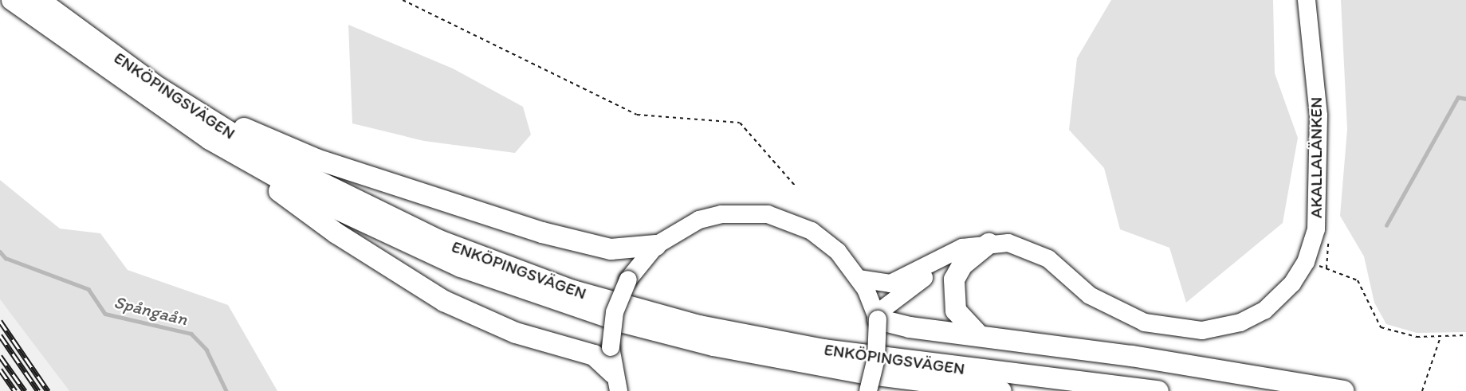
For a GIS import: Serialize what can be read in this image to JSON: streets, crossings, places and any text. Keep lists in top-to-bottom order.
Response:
{
  "streets": {
    "highway": ["ENKÖPINGSVÄGEN"],
    "main road": ["AKALLALÄNKEN"]
  },
  "water": ["Spångaån"]
}
